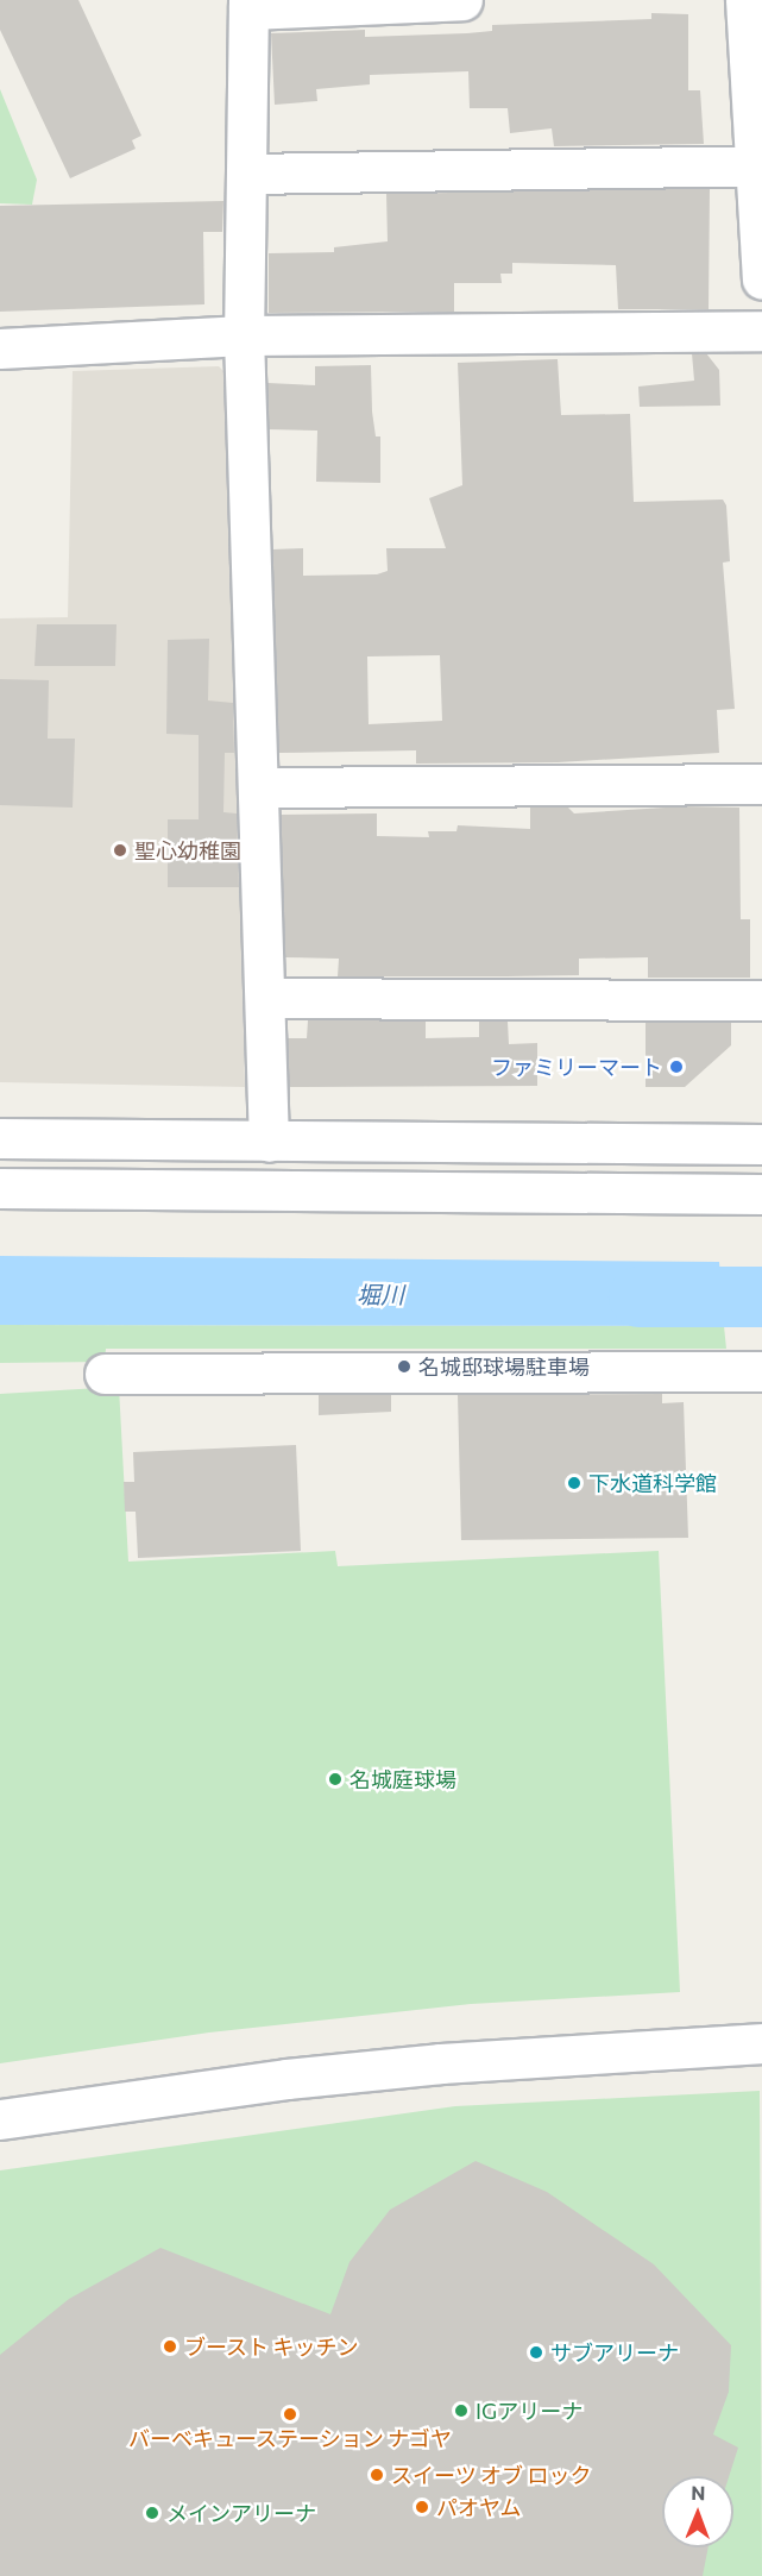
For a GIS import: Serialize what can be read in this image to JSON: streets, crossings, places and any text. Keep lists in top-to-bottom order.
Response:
{
  "water": ["堀川"],
  "places": [
    "聖心幼稚園",
    "ファミリーマート",
    "名城邸球場駐車場",
    "下水道科学館",
    "名城庭球場",
    "ブースト キッチン",
    "サブアリーナ",
    "IGアリーナ",
    "バーベキューステーション ナゴヤ",
    "スイーツ オブ ロック",
    "パオヤム",
    "メインアリーナ"
  ],
  "north": "top"
}
